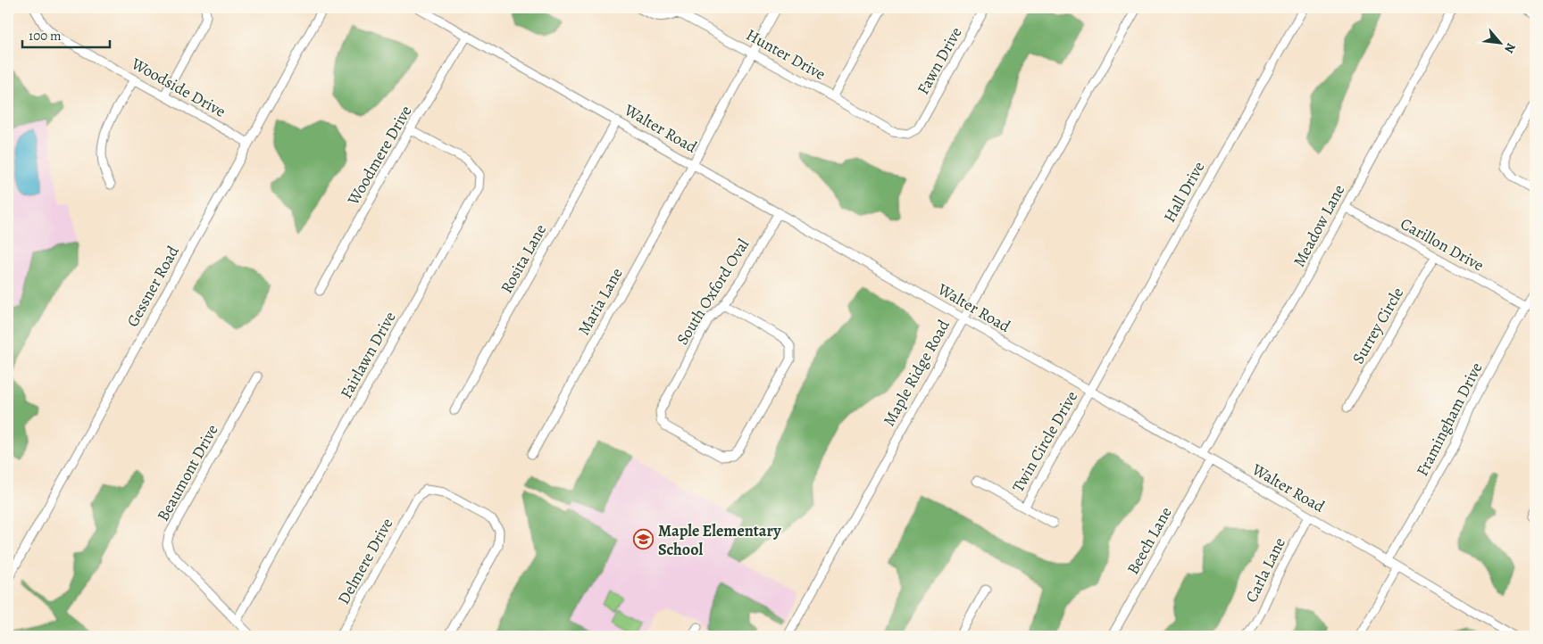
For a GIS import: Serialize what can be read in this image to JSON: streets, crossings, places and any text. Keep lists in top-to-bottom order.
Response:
{
  "streets": {
    "street": [
      "Hunter Drive",
      "Fawn Drive",
      "Woodside Drive",
      "Walter Road",
      "Woodmere Drive",
      "Hall Drive",
      "Meadow Lane",
      "Carillon Drive",
      "Rosita Lane",
      "Gessner Road",
      "South Oxford Oval",
      "Maria Lane",
      "Surrey Circle",
      "Fairlawn Drive",
      "Maple Ridge Road",
      "Framingham Drive",
      "Twin Circle Drive",
      "Beaumont Drive",
      "Beech Lane",
      "Delmere Drive",
      "Carla Lane"
    ]
  },
  "crossings": [
    ["Hunter Drive", "Fawn Drive"],
    ["Hunter Drive", "Maria Lane"],
    ["Woodside Drive", "Gessner Road"],
    ["Walter Road", "Woodmere Drive"],
    ["Walter Road", "Hall Drive"],
    ["Walter Road", "Meadow Lane"],
    ["Walter Road", "Rosita Lane"],
    ["Walter Road", "South Oxford Oval"],
    ["Walter Road", "Maria Lane"],
    ["Walter Road", "Maple Ridge Road"],
    ["Walter Road", "Framingham Drive"],
    ["Walter Road", "Twin Circle Drive"],
    ["Walter Road", "Beech Lane"],
    ["Walter Road", "Carla Lane"],
    ["Woodmere Drive", "Fairlawn Drive"],
    ["Hall Drive", "Twin Circle Drive"],
    ["Meadow Lane", "Carillon Drive"],
    ["Carillon Drive", "Surrey Circle"],
    ["Carillon Drive", "Framingham Drive"],
    ["Fairlawn Drive", "Beaumont Drive"]
  ],
  "places": {
    "school or university": ["Maple Elementary School"]
  },
  "scale_bar": "100 m",
  "north": "bottom right"
}
